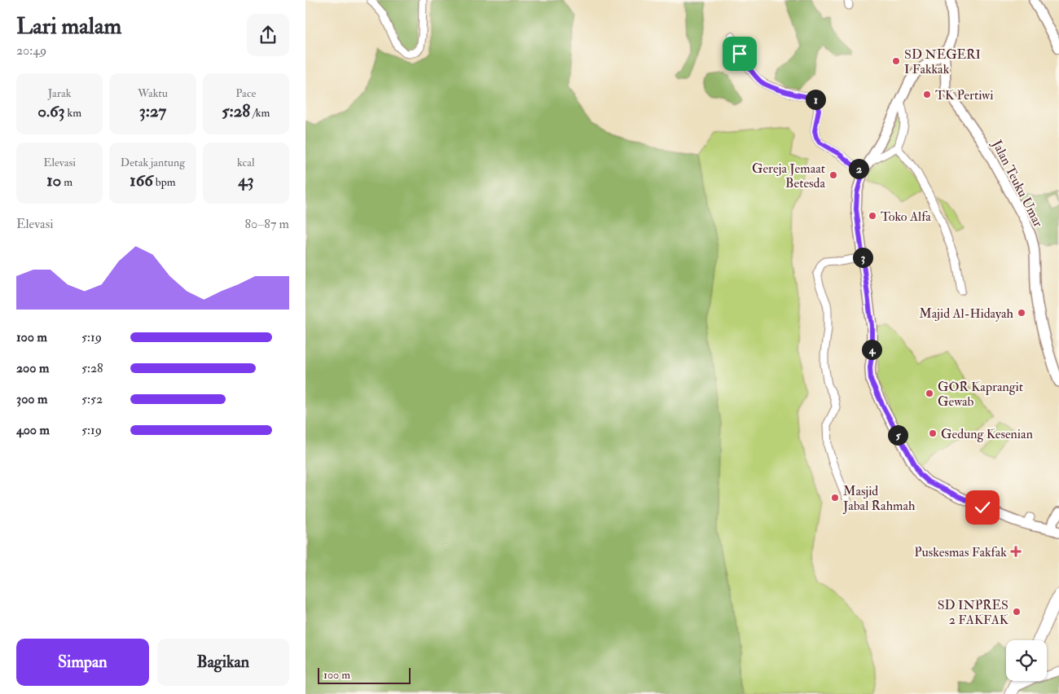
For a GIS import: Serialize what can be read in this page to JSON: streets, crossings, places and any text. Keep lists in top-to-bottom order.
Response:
{
  "streets": {
    "main road": ["Jalan Teuku Umar"]
  },
  "places": {
    "other": [
      "SD NEGERI I Fakkak",
      "TK Pertiwi",
      "Gereja Jemaat Betesda",
      "Toko Alfa",
      "Majid Al-Hidayah",
      "GOR Kaprangit Gewab",
      "Gedung Kesenian",
      "Masjid Jabal Rahmah",
      "SD INPRES 2 FAKFAK"
    ],
    "health": ["Puskesmas Fakfak"]
  },
  "scale_bar": "100 m",
  "page": {
    "heading": ["Lari malam", "20:49"],
    "stats": [
      ["Jarak", "0.63 km"],
      ["Waktu", "3:27"],
      ["Pace", "5:28 /km"],
      ["Elevasi", "10 m"],
      ["Detak jantung", "166 bpm"],
      ["kcal", "43"]
    ],
    "pins": [
      "1",
      "2",
      "3",
      "4",
      "5"
    ],
    "chart": ["Elevasi", "80–87 m"],
    "list": [
      {
        "name": "100 m",
        "note": "5:19"
      },
      {
        "name": "200 m",
        "note": "5:28"
      },
      {
        "name": "300 m",
        "note": "5:52"
      },
      {
        "name": "400 m",
        "note": "5:19"
      }
    ],
    "buttons": ["Simpan", "Bagikan"],
    "scale": "100 m"
  }
}
